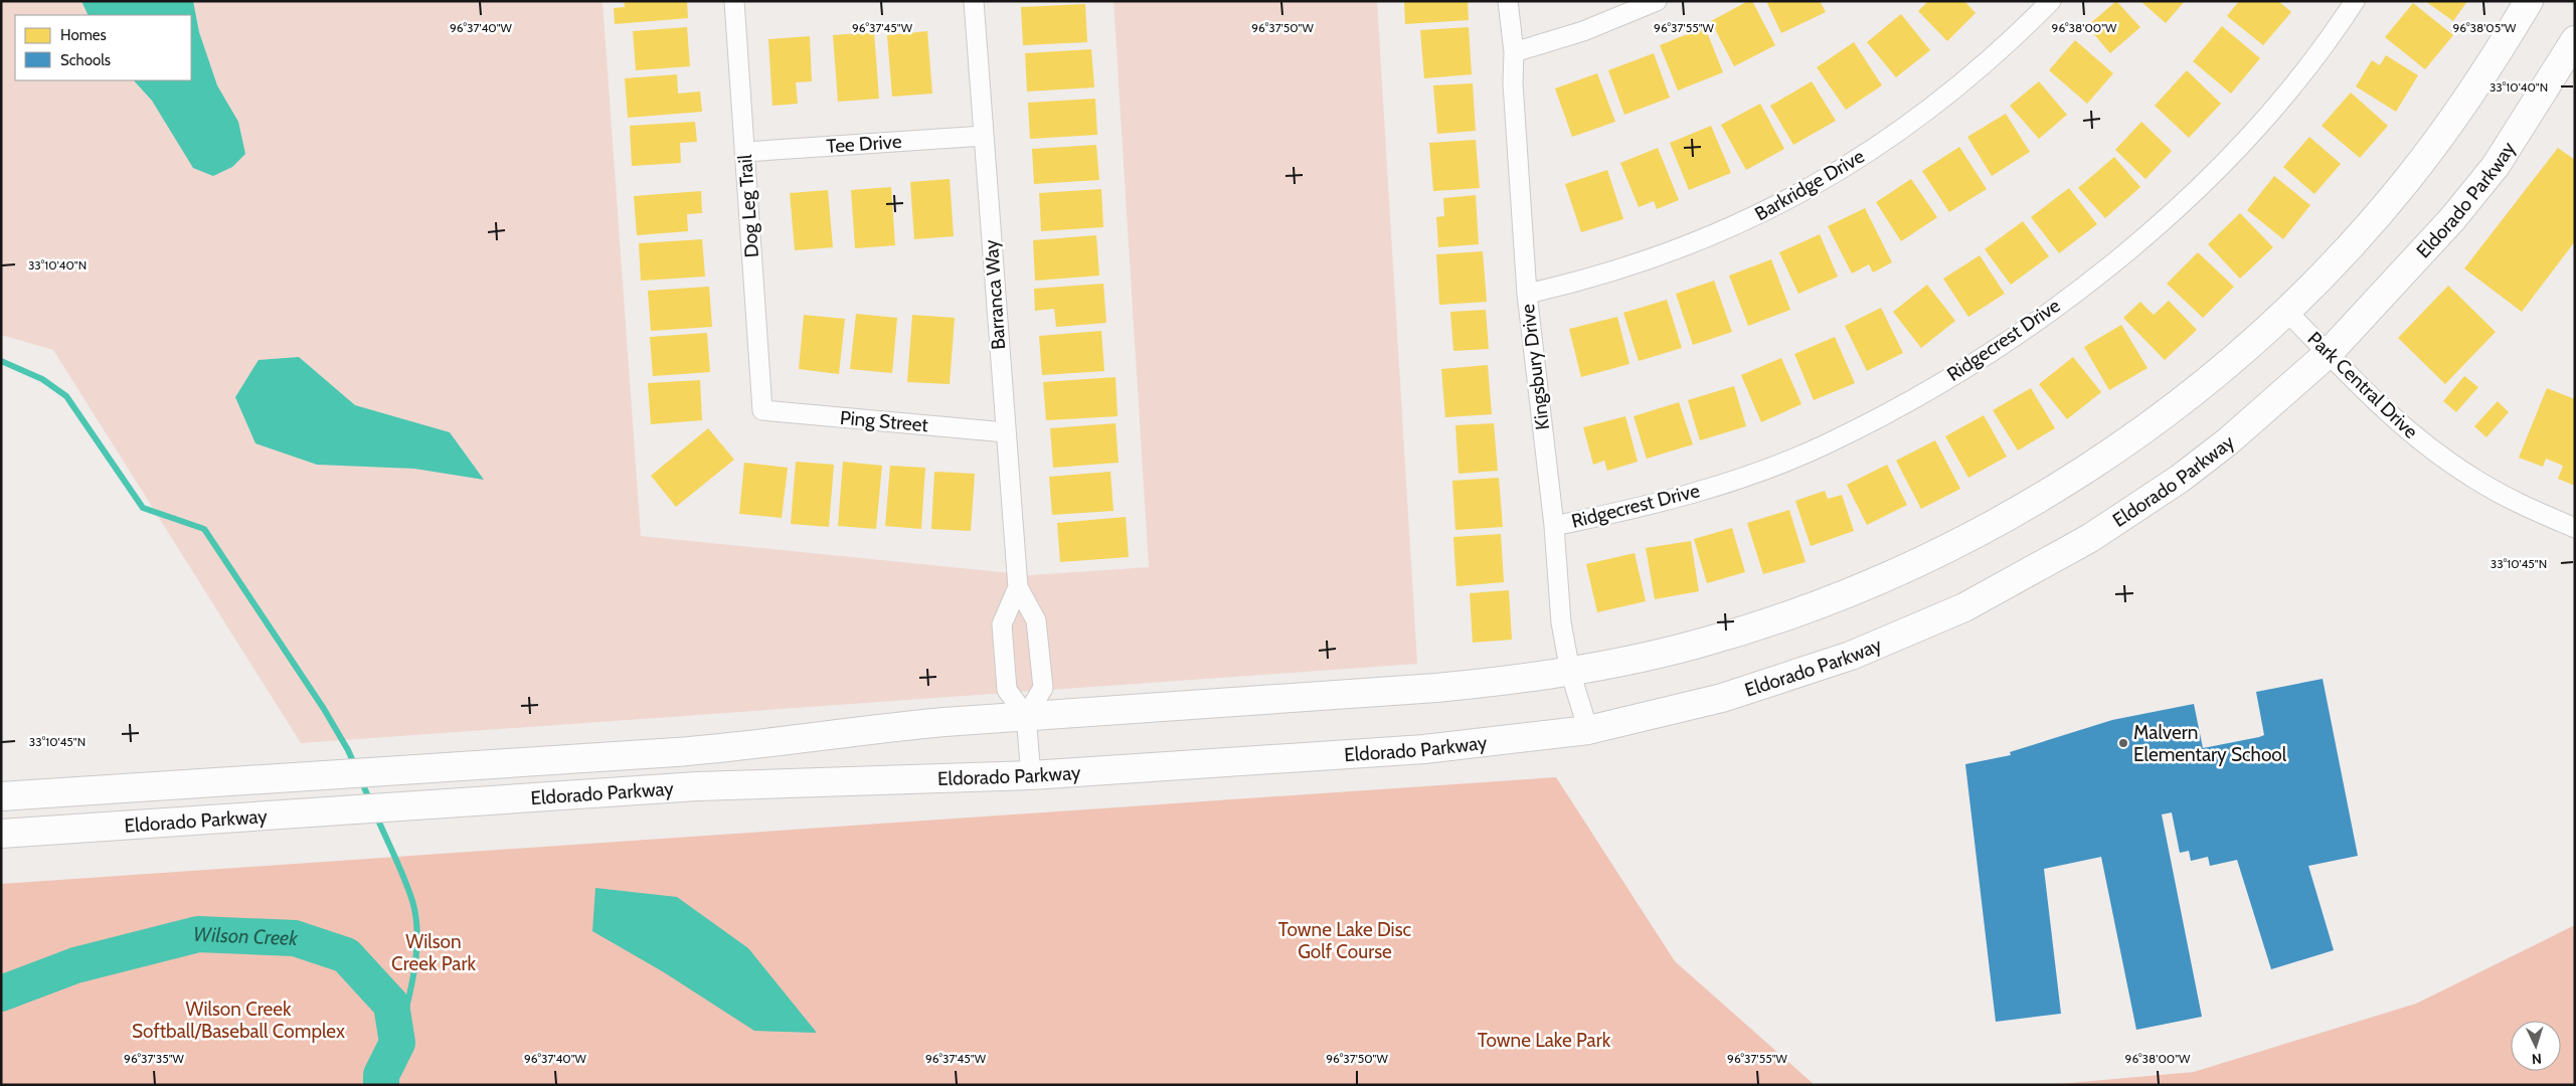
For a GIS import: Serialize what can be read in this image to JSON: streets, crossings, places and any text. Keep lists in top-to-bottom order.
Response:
{
  "streets": {
    "main road": ["Eldorado Parkway"],
    "street": [
      "Tee Drive",
      "Barkridge Drive",
      "Dog Leg Trail",
      "Barranca Way",
      "Ridgecrest Drive",
      "Kingsbury Drive",
      "Park Central Drive",
      "Ping Street"
    ]
  },
  "crossings": [
    ["Tee Drive", "Dog Leg Trail"],
    ["Tee Drive", "Barranca Way"],
    ["Barkridge Drive", "Kingsbury Drive"],
    ["Eldorado Parkway", "Barranca Way"],
    ["Eldorado Parkway", "Kingsbury Drive"],
    ["Eldorado Parkway", "Park Central Drive"],
    ["Dog Leg Trail", "Ping Street"],
    ["Barranca Way", "Ping Street"],
    ["Ridgecrest Drive", "Kingsbury Drive"]
  ],
  "water": ["Wilson Creek"],
  "parks": [
    "Towne Lake Disc Golf Course",
    "Wilson Creek Park",
    "Wilson Creek Softball/Baseball Complex",
    "Towne Lake Park"
  ],
  "places": ["Malvern Elementary School"],
  "legend": ["Homes", "Schools"],
  "north": "bottom",
  "coordinates": [
    "96°37'40\"W",
    "96°37'45\"W",
    "96°37'50\"W",
    "96°37'55\"W",
    "96°38'00\"W",
    "96°38'05\"W",
    "33°10'40\"N",
    "33°10'45\"N",
    "96°37'35\"W"
  ]
}
